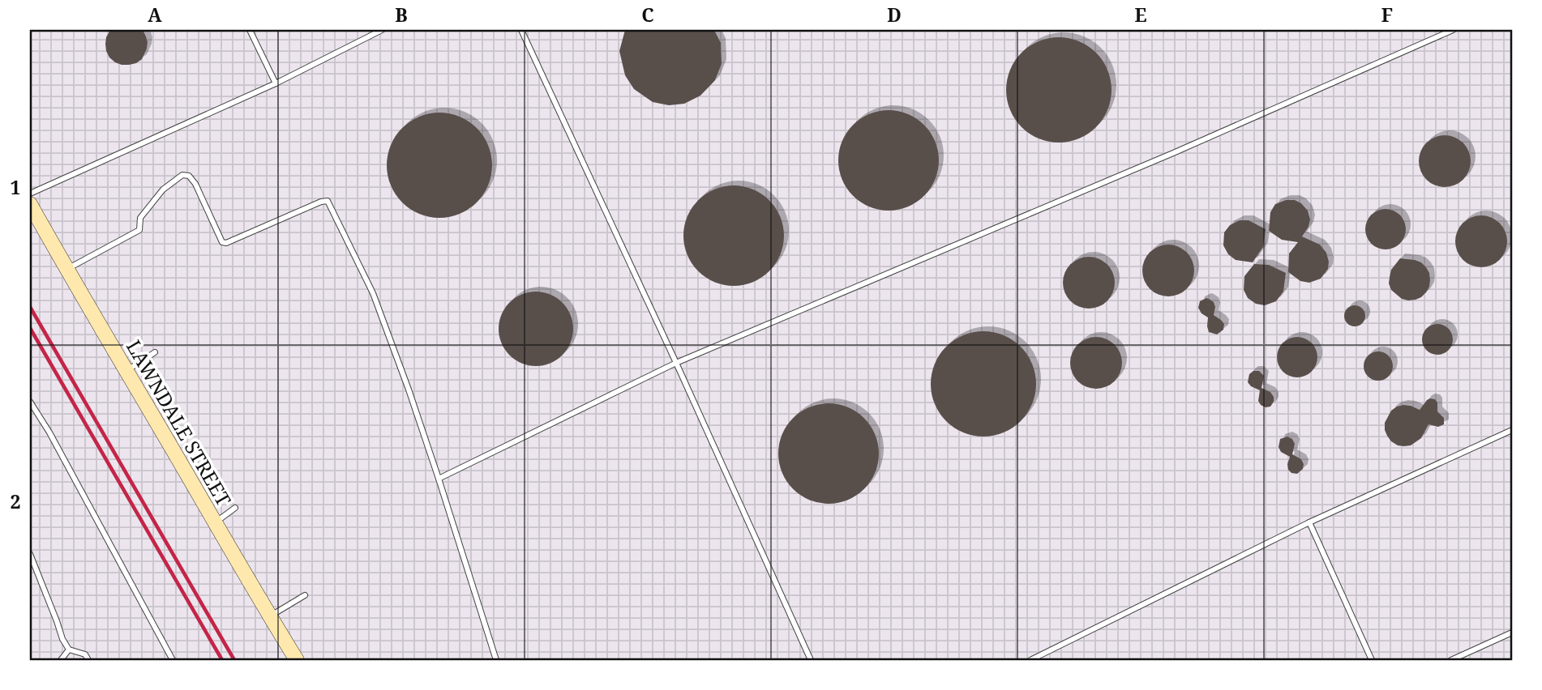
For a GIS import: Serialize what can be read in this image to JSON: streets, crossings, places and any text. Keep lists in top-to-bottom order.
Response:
{
  "streets": {
    "main road": ["LAWNDALE STREET"]
  },
  "grid": {
    "columns": [
      "A",
      "B",
      "C",
      "D",
      "E",
      "F"
    ],
    "rows": ["1", "2"]
  }
}
